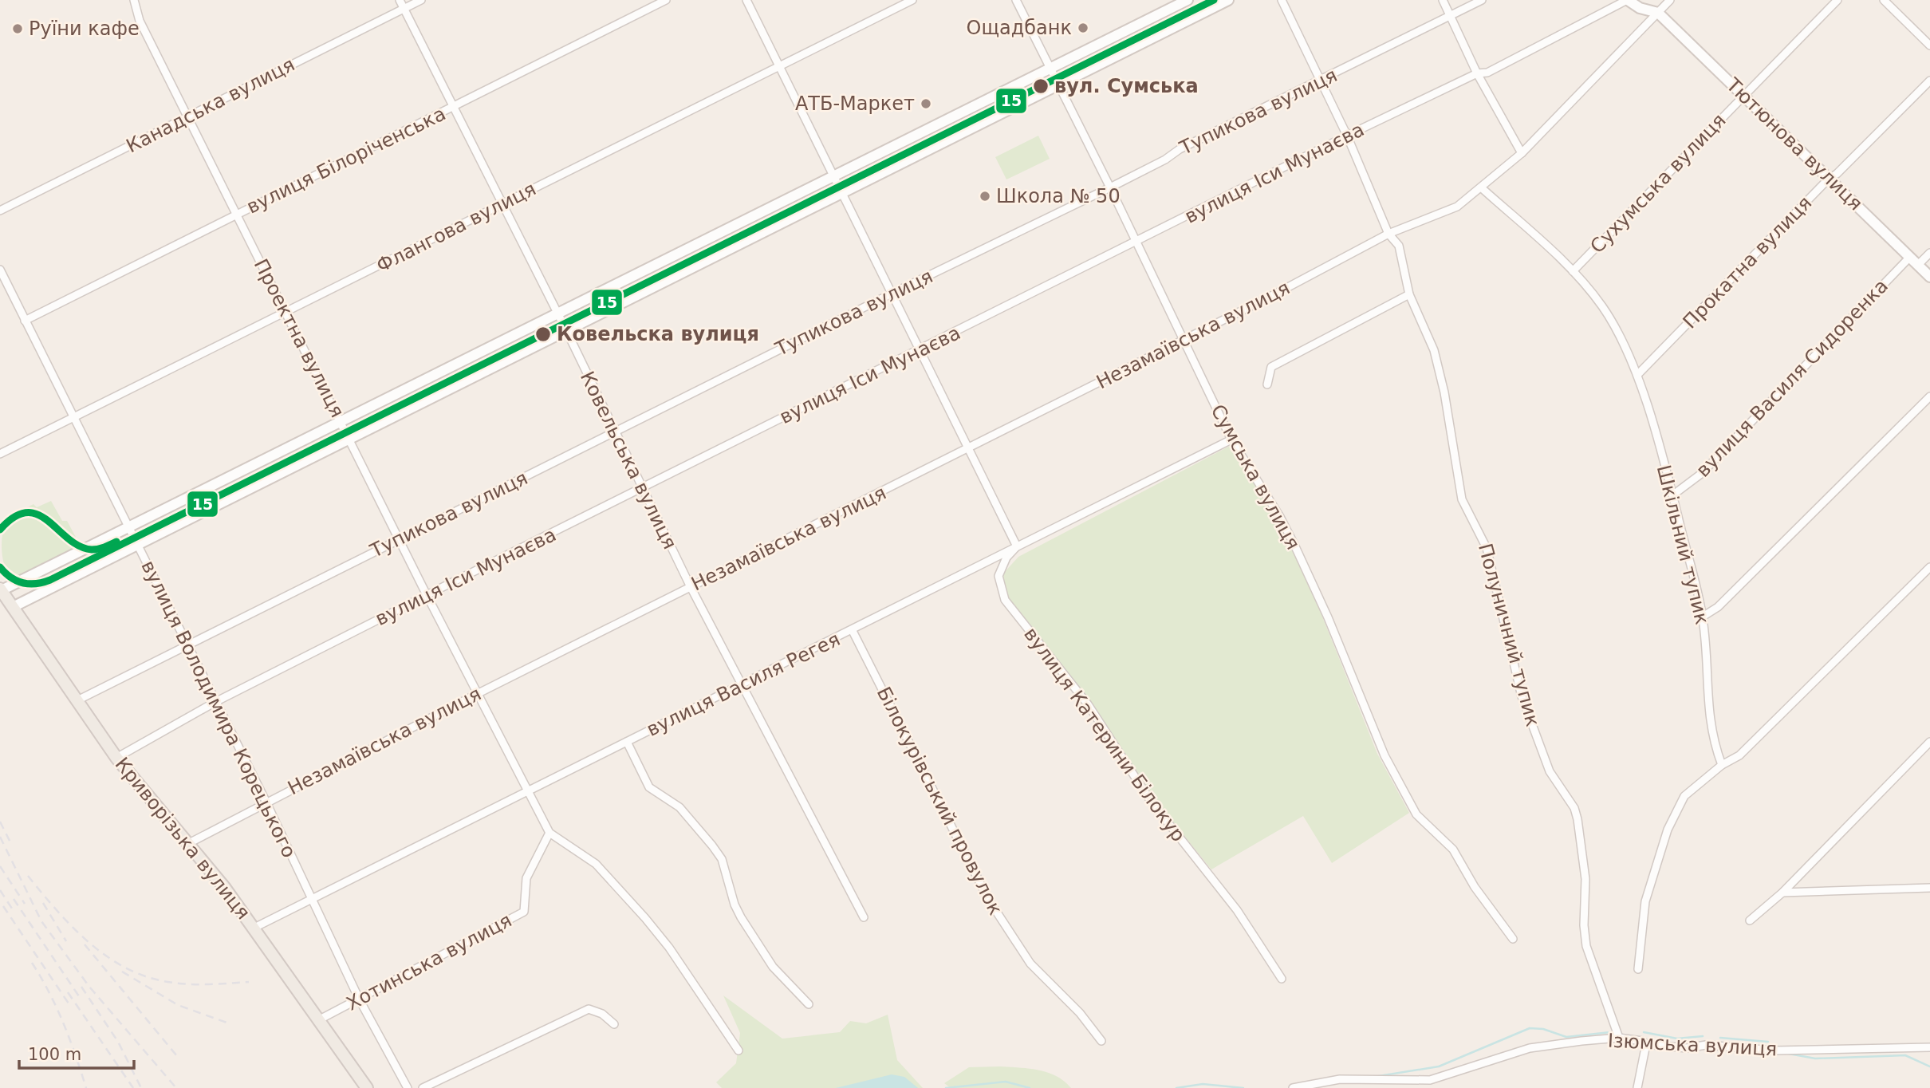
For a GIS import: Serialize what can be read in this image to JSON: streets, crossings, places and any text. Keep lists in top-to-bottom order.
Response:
{
  "streets": {
    "main road": ["Тютюнова вулиця", "Криворізька вулиця"],
    "street": [
      "Канадська вулиця",
      "Тупикова вулиця",
      "вулиця Білоріченська",
      "вулиця Іси Мунаєва",
      "Сухумська вулиця",
      "Флангова вулиця",
      "Прокатна вулиця",
      "Незамаївська вулиця",
      "Проектна вулиця",
      "вулиця Василя Сидоренка",
      "Ковельська вулиця",
      "Сумська вулиця",
      "Шкільний тупик",
      "Полуничний тупик",
      "вулиця Василя Регея",
      "вулиця Володимира Корецького",
      "вулиця Катерини Білокур",
      "Білокурівський провулок",
      "Хотинська вулиця",
      "Ізюмська вулиця"
    ]
  },
  "crossings": [
    ["Канадська вулиця", "Проектна вулиця"],
    ["Канадська вулиця", "Ковельська вулиця"],
    ["Тупикова вулиця", "Проектна вулиця"],
    ["Тупикова вулиця", "Ковельська вулиця"],
    ["Тупикова вулиця", "Сумська вулиця"],
    ["Тупикова вулиця", "Полуничний тупик"],
    ["Тупикова вулиця", "вулиця Володимира Корецького"],
    ["Тупикова вулиця", "Криворізька вулиця"],
    ["Тютюнова вулиця", "Сухумська вулиця"],
    ["Тютюнова вулиця", "Прокатна вулиця"],
    ["Тютюнова вулиця", "Незамаївська вулиця"],
    ["Тютюнова вулиця", "вулиця Василя Сидоренка"],
    ["вулиця Білоріченська", "Проектна вулиця"],
    ["вулиця Білоріченська", "Ковельська вулиця"],
    ["вулиця Білоріченська", "вулиця Володимира Корецького"],
    ["вулиця Іси Мунаєва", "Проектна вулиця"],
    ["вулиця Іси Мунаєва", "Ковельська вулиця"],
    ["вулиця Іси Мунаєва", "Сумська вулиця"],
    ["вулиця Іси Мунаєва", "Полуничний тупик"],
    ["вулиця Іси Мунаєва", "вулиця Володимира Корецького"],
    ["вулиця Іси Мунаєва", "Криворізька вулиця"],
    ["Сухумська вулиця", "Шкільний тупик"],
    ["Флангова вулиця", "Проектна вулиця"],
    ["Флангова вулиця", "Ковельська вулиця"],
    ["Флангова вулиця", "вулиця Володимира Корецького"],
    ["Прокатна вулиця", "Шкільний тупик"],
    ["Незамаївська вулиця", "Проектна вулиця"],
    ["Незамаївська вулиця", "Ковельська вулиця"],
    ["Незамаївська вулиця", "Сумська вулиця"],
    ["Незамаївська вулиця", "Шкільний тупик"],
    ["Незамаївська вулиця", "Полуничний тупик"],
    ["Незамаївська вулиця", "вулиця Володимира Корецького"],
    ["Незамаївська вулиця", "Криворізька вулиця"],
    ["Проектна вулиця", "вулиця Василя Регея"],
    ["Проектна вулиця", "Хотинська вулиця"],
    ["вулиця Василя Сидоренка", "Шкільний тупик"],
    ["Ковельська вулиця", "вулиця Василя Регея"],
    ["Сумська вулиця", "вулиця Василя Регея"],
    ["Полуничний тупик", "Ізюмська вулиця"],
    ["вулиця Василя Регея", "вулиця Володимира Корецького"],
    ["вулиця Василя Регея", "вулиця Катерини Білокур"],
    ["вулиця Василя Регея", "Білокурівський провулок"],
    ["вулиця Василя Регея", "Криворізька вулиця"],
    ["вулиця Володимира Корецького", "Хотинська вулиця"],
    ["Криворізька вулиця", "Хотинська вулиця"]
  ],
  "places": [
    "Ощадбанк",
    "Руїни кафе",
    "вул. Сумська",
    "АТБ-Маркет",
    "Школа № 50",
    "Ковельска вулиця"
  ],
  "lines": ["transit line 15"],
  "scale_bar": "100 m"
}
